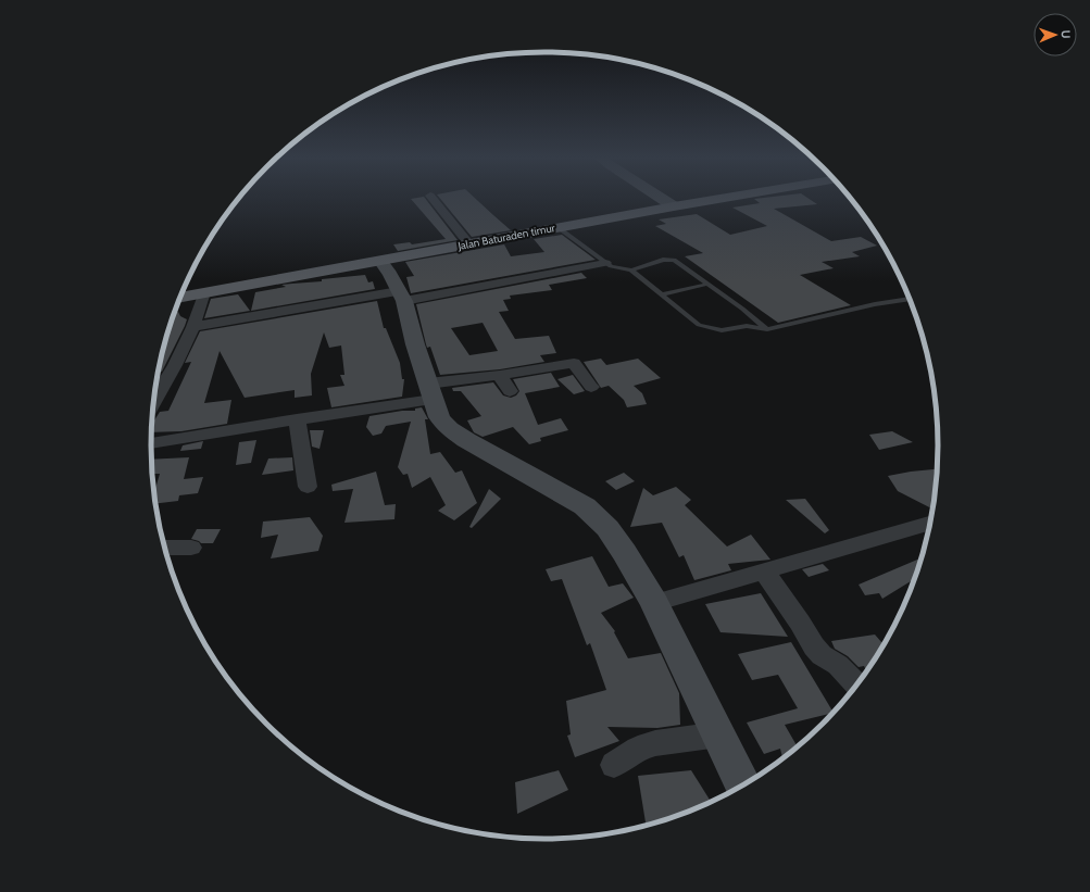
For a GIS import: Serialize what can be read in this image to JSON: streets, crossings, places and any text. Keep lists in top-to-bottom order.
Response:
{
  "streets": {
    "main road": ["Jalan Baturaden timur"]
  },
  "north": "right"
}
